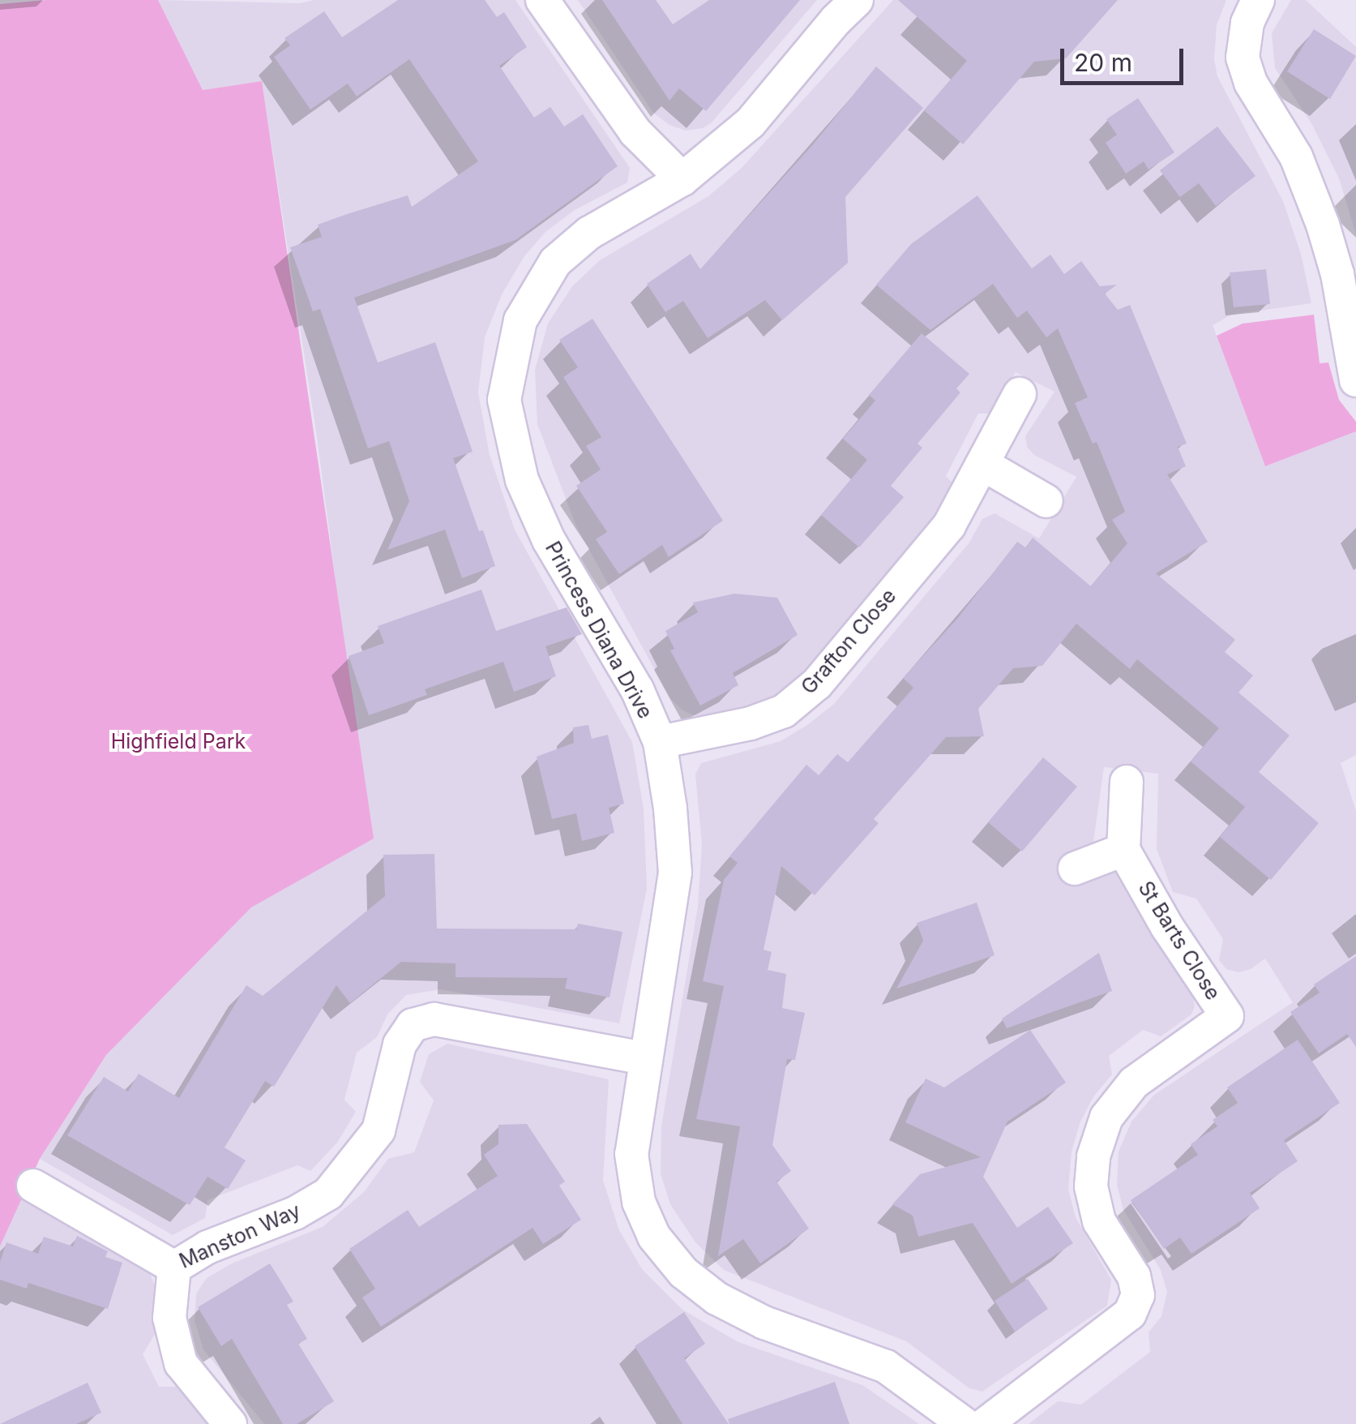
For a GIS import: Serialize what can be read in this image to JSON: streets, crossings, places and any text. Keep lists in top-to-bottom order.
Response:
{
  "streets": {
    "street": [
      "Princess Diana Drive",
      "Grafton Close",
      "St Barts Close",
      "Manston Way"
    ]
  },
  "crossings": [
    ["Princess Diana Drive", "Grafton Close"],
    ["Princess Diana Drive", "Manston Way"]
  ],
  "parks": ["Highfield Park"],
  "scale_bar": "20 m"
}
